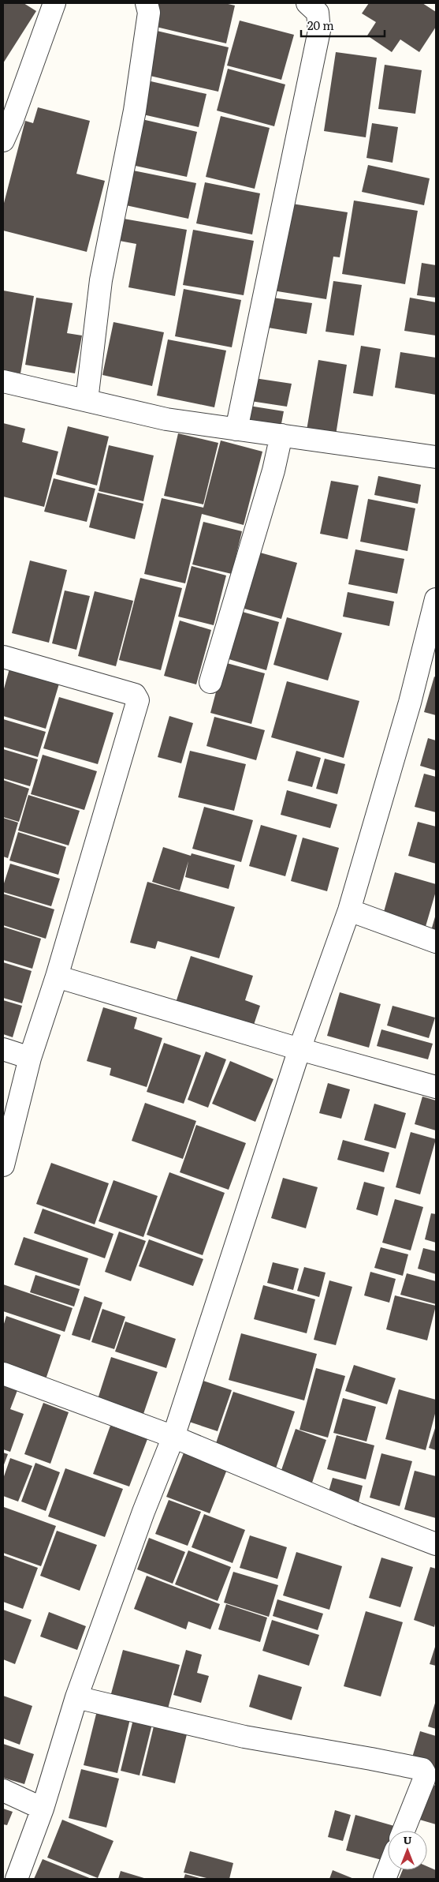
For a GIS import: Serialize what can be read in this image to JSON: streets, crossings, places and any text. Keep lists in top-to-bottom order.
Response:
{
  "scale_bar": "20 m",
  "north": "top"
}
